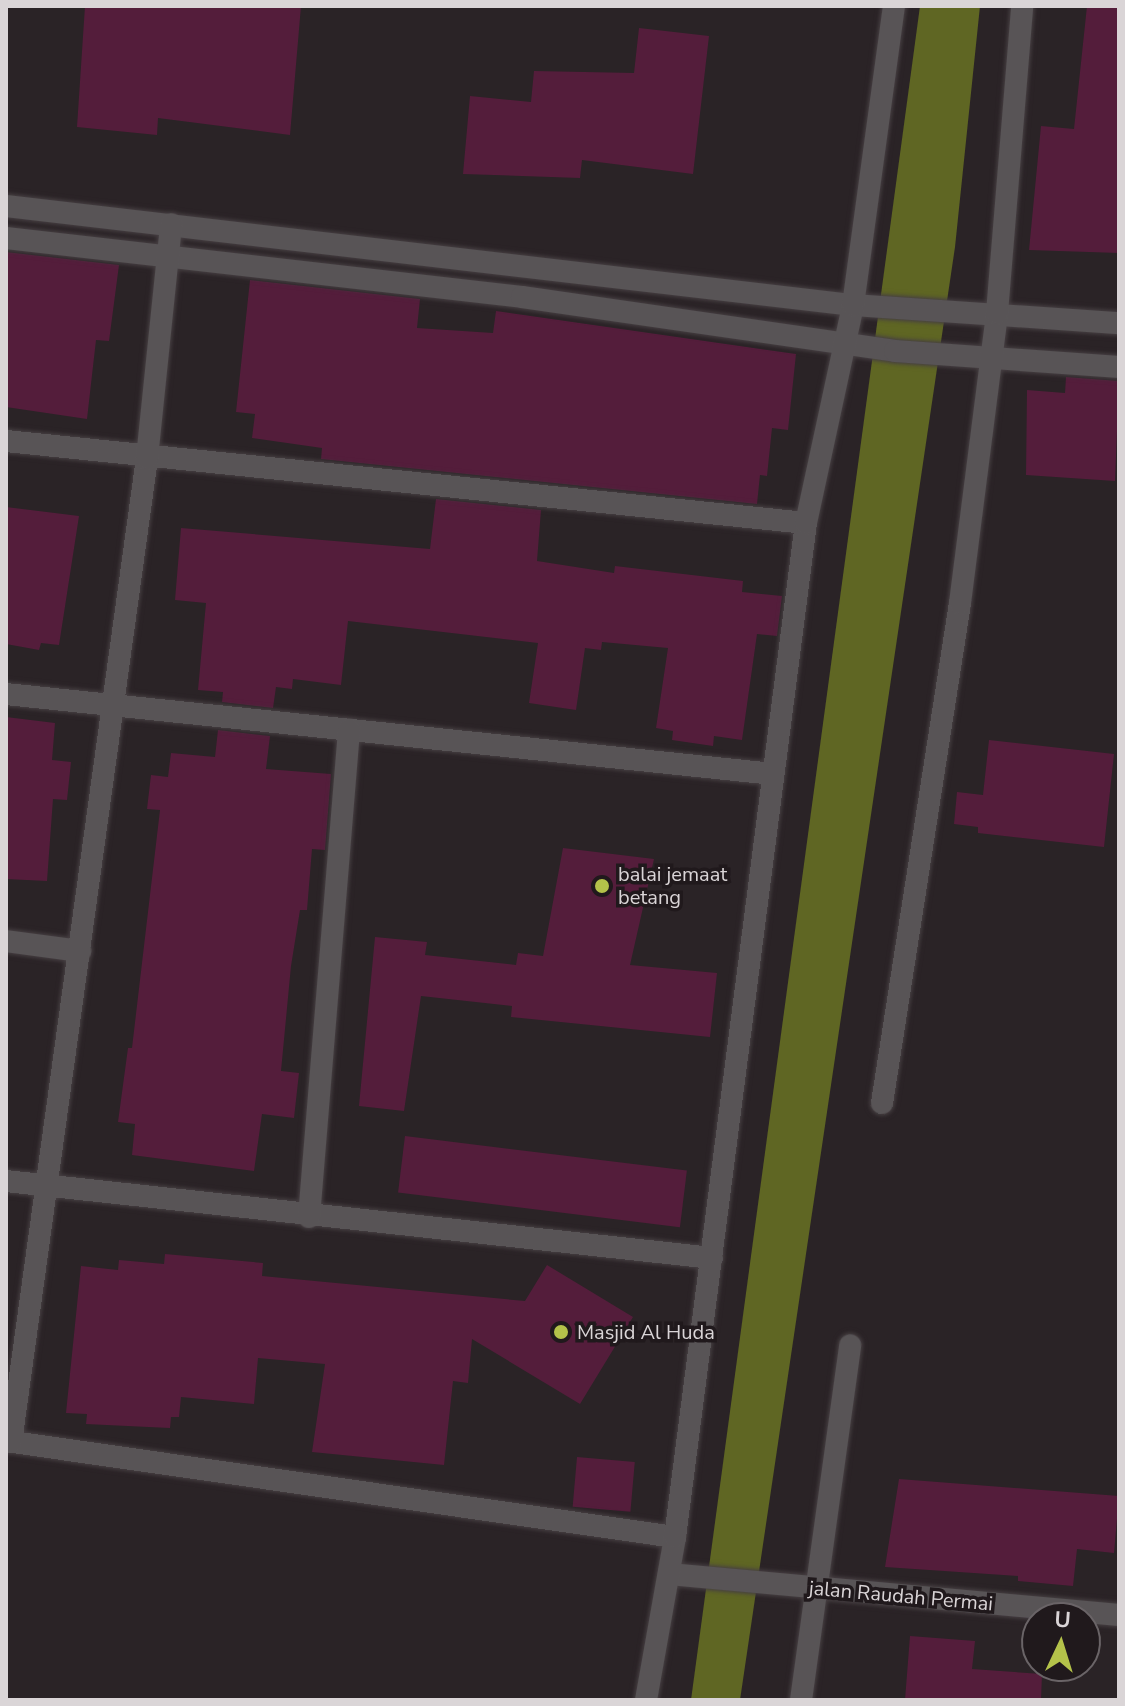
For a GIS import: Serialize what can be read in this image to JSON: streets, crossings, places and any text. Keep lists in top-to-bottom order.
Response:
{
  "streets": {
    "street": ["jalan Raudah Permai"]
  },
  "places": ["balai jemaat betang", "Masjid Al Huda"],
  "north": "top"
}
